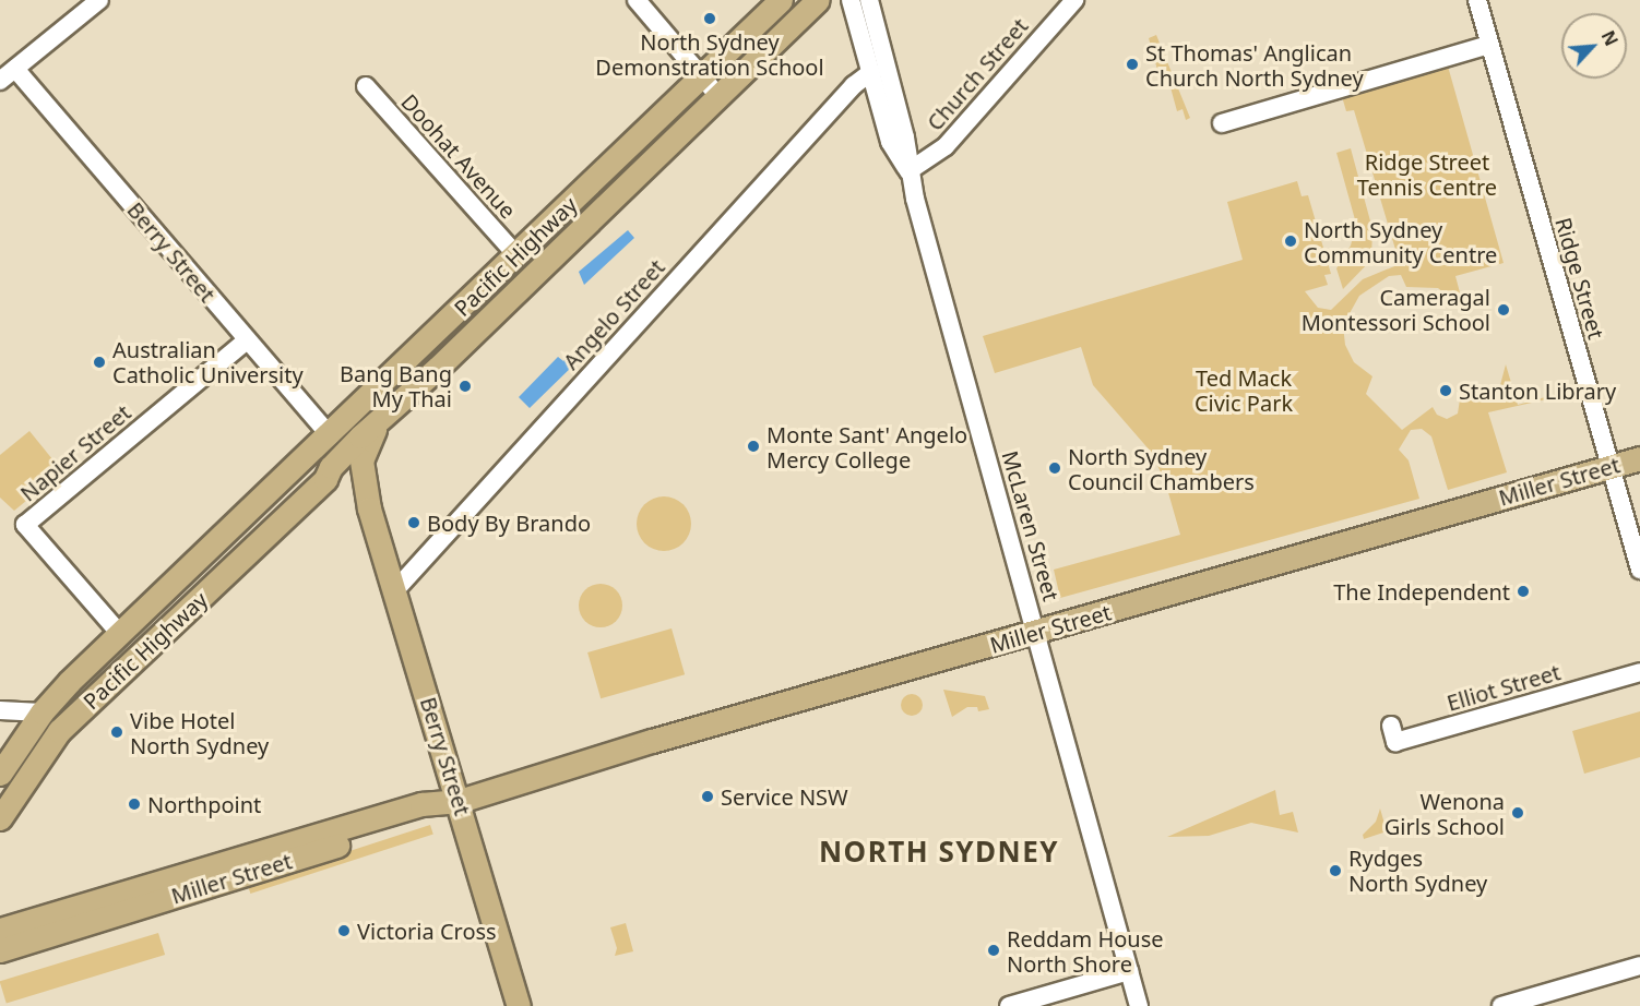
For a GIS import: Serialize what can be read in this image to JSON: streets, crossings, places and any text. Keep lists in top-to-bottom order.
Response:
{
  "streets": {
    "main road": ["Berry Street", "Pacific Highway", "Miller Street"],
    "street": [
      "Church Street",
      "Doohat Avenue",
      "Ridge Street",
      "Angelo Street",
      "Napier Street",
      "McLaren Street",
      "Elliot Street"
    ]
  },
  "crossings": [
    ["Church Street", "McLaren Street"],
    ["Doohat Avenue", "Pacific Highway"],
    ["Berry Street", "Pacific Highway"],
    ["Berry Street", "Angelo Street"],
    ["Berry Street", "Napier Street"],
    ["Berry Street", "Miller Street"],
    ["Pacific Highway", "Napier Street"],
    ["Ridge Street", "Miller Street"],
    ["Angelo Street", "McLaren Street"],
    ["Miller Street", "McLaren Street"]
  ],
  "districts": ["NORTH SYDNEY"],
  "parks": ["Ridge Street Tennis Centre", "Ted Mack Civic Park"],
  "places": [
    "North Sydney Demonstration School",
    "St Thomas' Anglican Church North Sydney",
    "North Sydney Community Centre",
    "Cameragal Montessori School",
    "Australian Catholic University",
    "Bang Bang My Thai",
    "Stanton Library",
    "Monte Sant' Angelo Mercy College",
    "North Sydney Council Chambers",
    "Body By Brando",
    "The Independent",
    "Vibe Hotel North Sydney",
    "Service NSW",
    "Northpoint",
    "Wenona Girls School",
    "Rydges North Sydney",
    "Victoria Cross",
    "Reddam House North Shore"
  ],
  "north": "top right"
}
